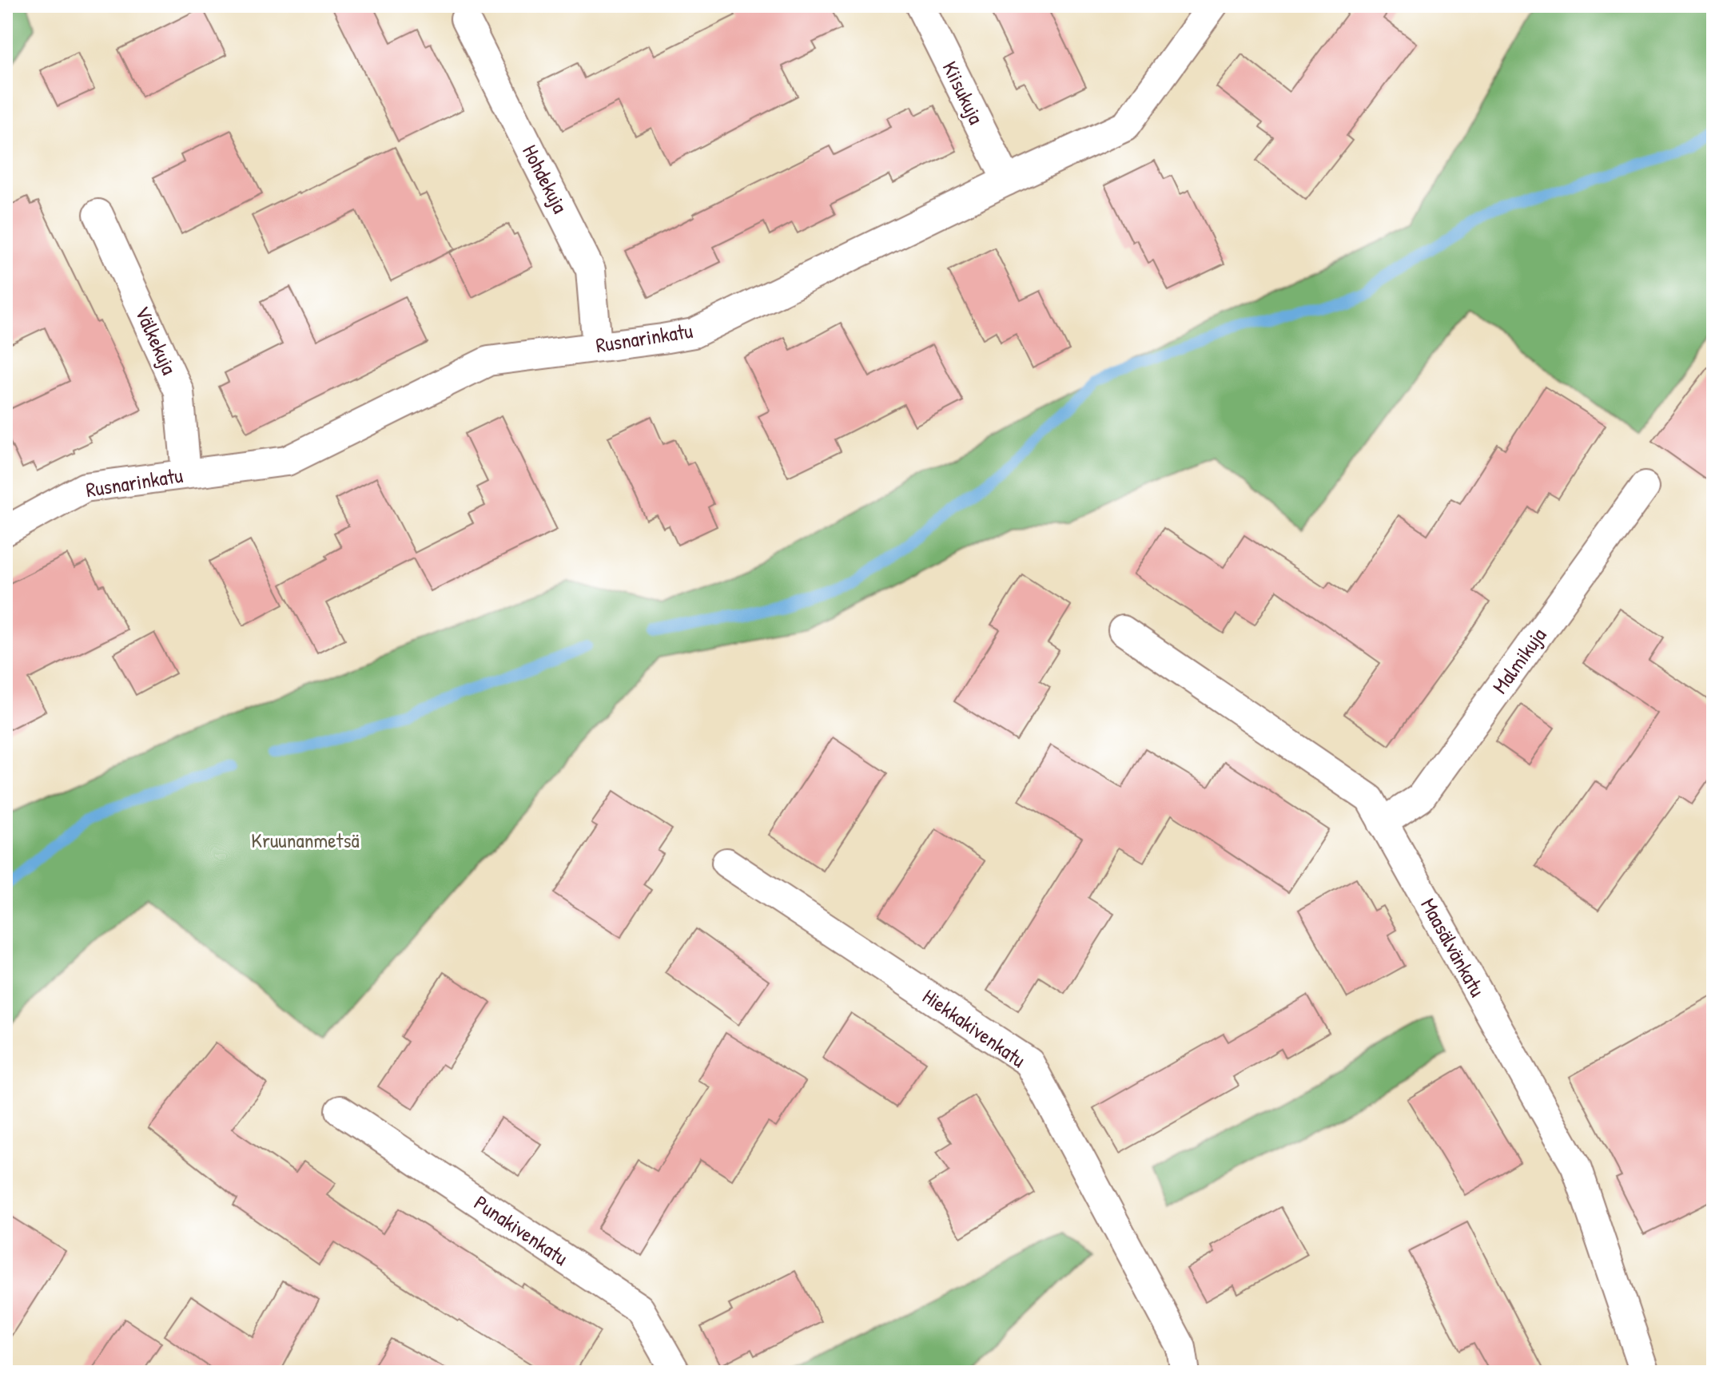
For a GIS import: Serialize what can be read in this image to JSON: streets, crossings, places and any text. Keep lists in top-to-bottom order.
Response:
{
  "streets": {
    "street": [
      "Kiisukuja",
      "Hohdekuja",
      "Rusnarinkatu",
      "Välkekuja",
      "Malmikuja",
      "Maasälvänkatu",
      "Hiekkakivenkatu",
      "Punakivenkatu"
    ]
  },
  "crossings": [
    ["Kiisukuja", "Rusnarinkatu"],
    ["Hohdekuja", "Rusnarinkatu"],
    ["Rusnarinkatu", "Välkekuja"],
    ["Malmikuja", "Maasälvänkatu"]
  ],
  "parks": ["Kruunanmetsä"]
}
